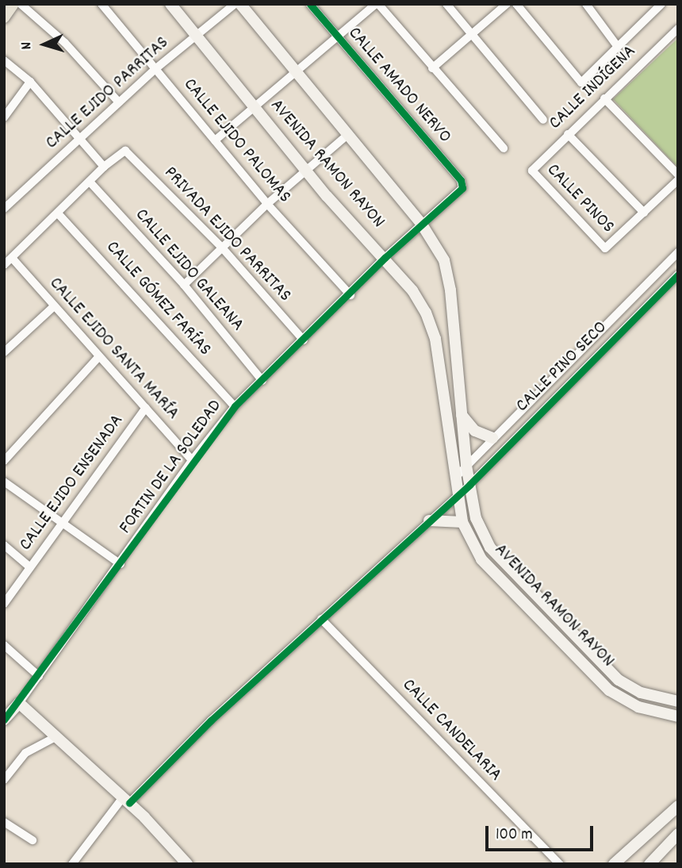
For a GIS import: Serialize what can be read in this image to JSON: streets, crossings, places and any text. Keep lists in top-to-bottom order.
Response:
{
  "streets": {
    "main road": ["AVENIDA RAMON RAYON", "FORTIN DE LA SOLEDAD"],
    "street": [
      "CALLE AMADO NERVO",
      "CALLE INDÍGENA",
      "CALLE EJIDO PARRITAS",
      "CALLE EJIDO PALOMAS",
      "CALLE PINOS",
      "PRIVADA EJIDO PARRITAS",
      "CALLE EJIDO GALEANA",
      "CALLE GÓMEZ FARÍAS",
      "CALLE EJIDO SANTA MARÍA",
      "CALLE PINO SECO",
      "CALLE EJIDO ENSENADA",
      "CALLE CANDELARIA"
    ]
  },
  "crossings": [
    ["CALLE AMADO NERVO", "FORTIN DE LA SOLEDAD"],
    ["CALLE INDÍGENA", "CALLE PINOS"],
    ["CALLE EJIDO PARRITAS", "CALLE EJIDO PALOMAS"],
    ["CALLE EJIDO PARRITAS", "AVENIDA RAMON RAYON"],
    ["CALLE EJIDO PALOMAS", "FORTIN DE LA SOLEDAD"],
    ["AVENIDA RAMON RAYON", "CALLE PINO SECO"],
    ["AVENIDA RAMON RAYON", "FORTIN DE LA SOLEDAD"],
    ["PRIVADA EJIDO PARRITAS", "FORTIN DE LA SOLEDAD"],
    ["CALLE EJIDO GALEANA", "FORTIN DE LA SOLEDAD"],
    ["CALLE GÓMEZ FARÍAS", "FORTIN DE LA SOLEDAD"],
    ["CALLE EJIDO SANTA MARÍA", "FORTIN DE LA SOLEDAD"],
    ["CALLE EJIDO SANTA MARÍA", "CALLE EJIDO ENSENADA"],
    ["CALLE PINO SECO", "CALLE CANDELARIA"]
  ],
  "scale_bar": "100 m",
  "north": "left"
}
